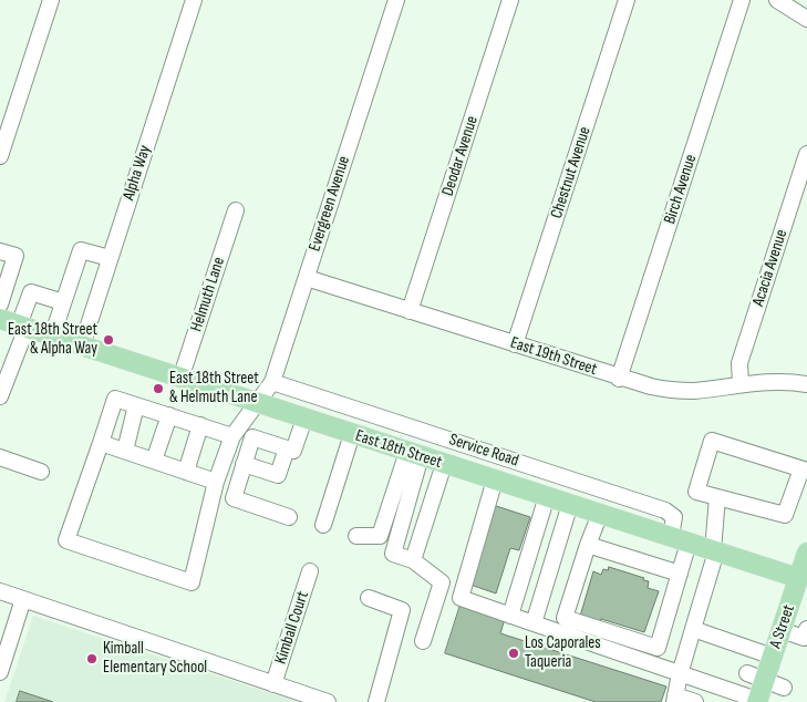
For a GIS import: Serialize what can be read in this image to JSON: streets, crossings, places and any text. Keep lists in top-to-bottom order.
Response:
{
  "streets": {
    "main road": ["East 18th Street", "A Street"],
    "street": [
      "Deodar Avenue",
      "Alpha Way",
      "Chestnut Avenue",
      "Birch Avenue",
      "Evergreen Avenue",
      "Acacia Avenue",
      "Helmuth Lane",
      "East 19th Street",
      "Service Road",
      "Kimball Court"
    ]
  },
  "crossings": [
    ["Deodar Avenue", "East 19th Street"],
    ["Alpha Way", "East 18th Street"],
    ["Chestnut Avenue", "East 19th Street"],
    ["Birch Avenue", "East 19th Street"],
    ["Evergreen Avenue", "East 19th Street"],
    ["Evergreen Avenue", "East 18th Street"],
    ["Evergreen Avenue", "Service Road"],
    ["Acacia Avenue", "East 19th Street"],
    ["Helmuth Lane", "East 18th Street"],
    ["East 18th Street", "Service Road"],
    ["East 18th Street", "A Street"]
  ],
  "places": [
    "East 18th Street & Alpha Way",
    "East 18th Street & Helmuth Lane",
    "Los Caporales Taqueria",
    "Kimball Elementary School"
  ]
}
